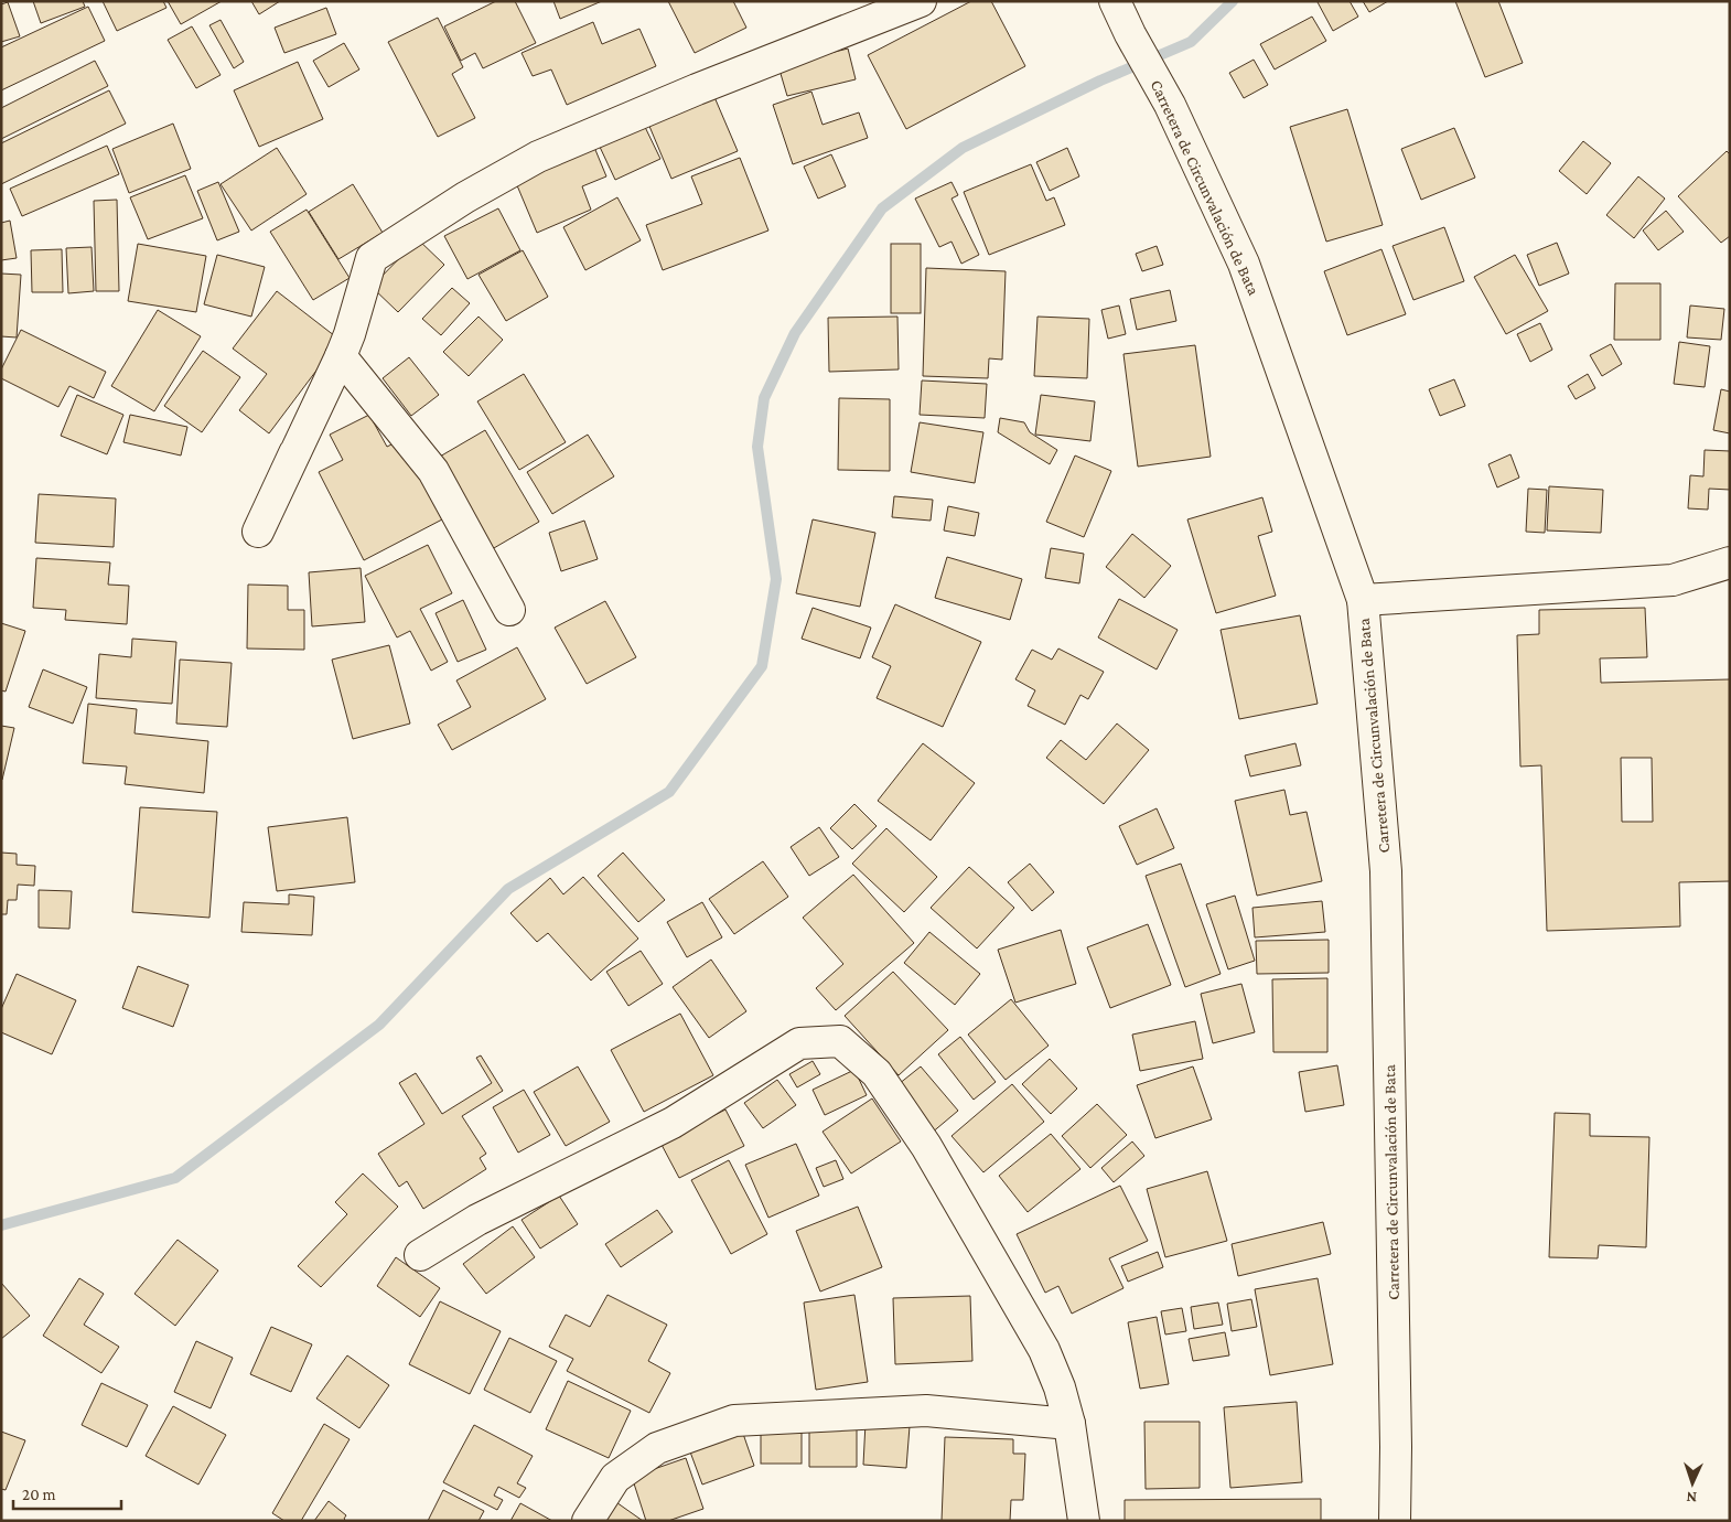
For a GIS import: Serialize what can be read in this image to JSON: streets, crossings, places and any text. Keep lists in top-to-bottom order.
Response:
{
  "streets": {
    "street": ["Carretera de Circunvalación de Bata"]
  },
  "scale_bar": "20 m",
  "north": "bottom"
}
